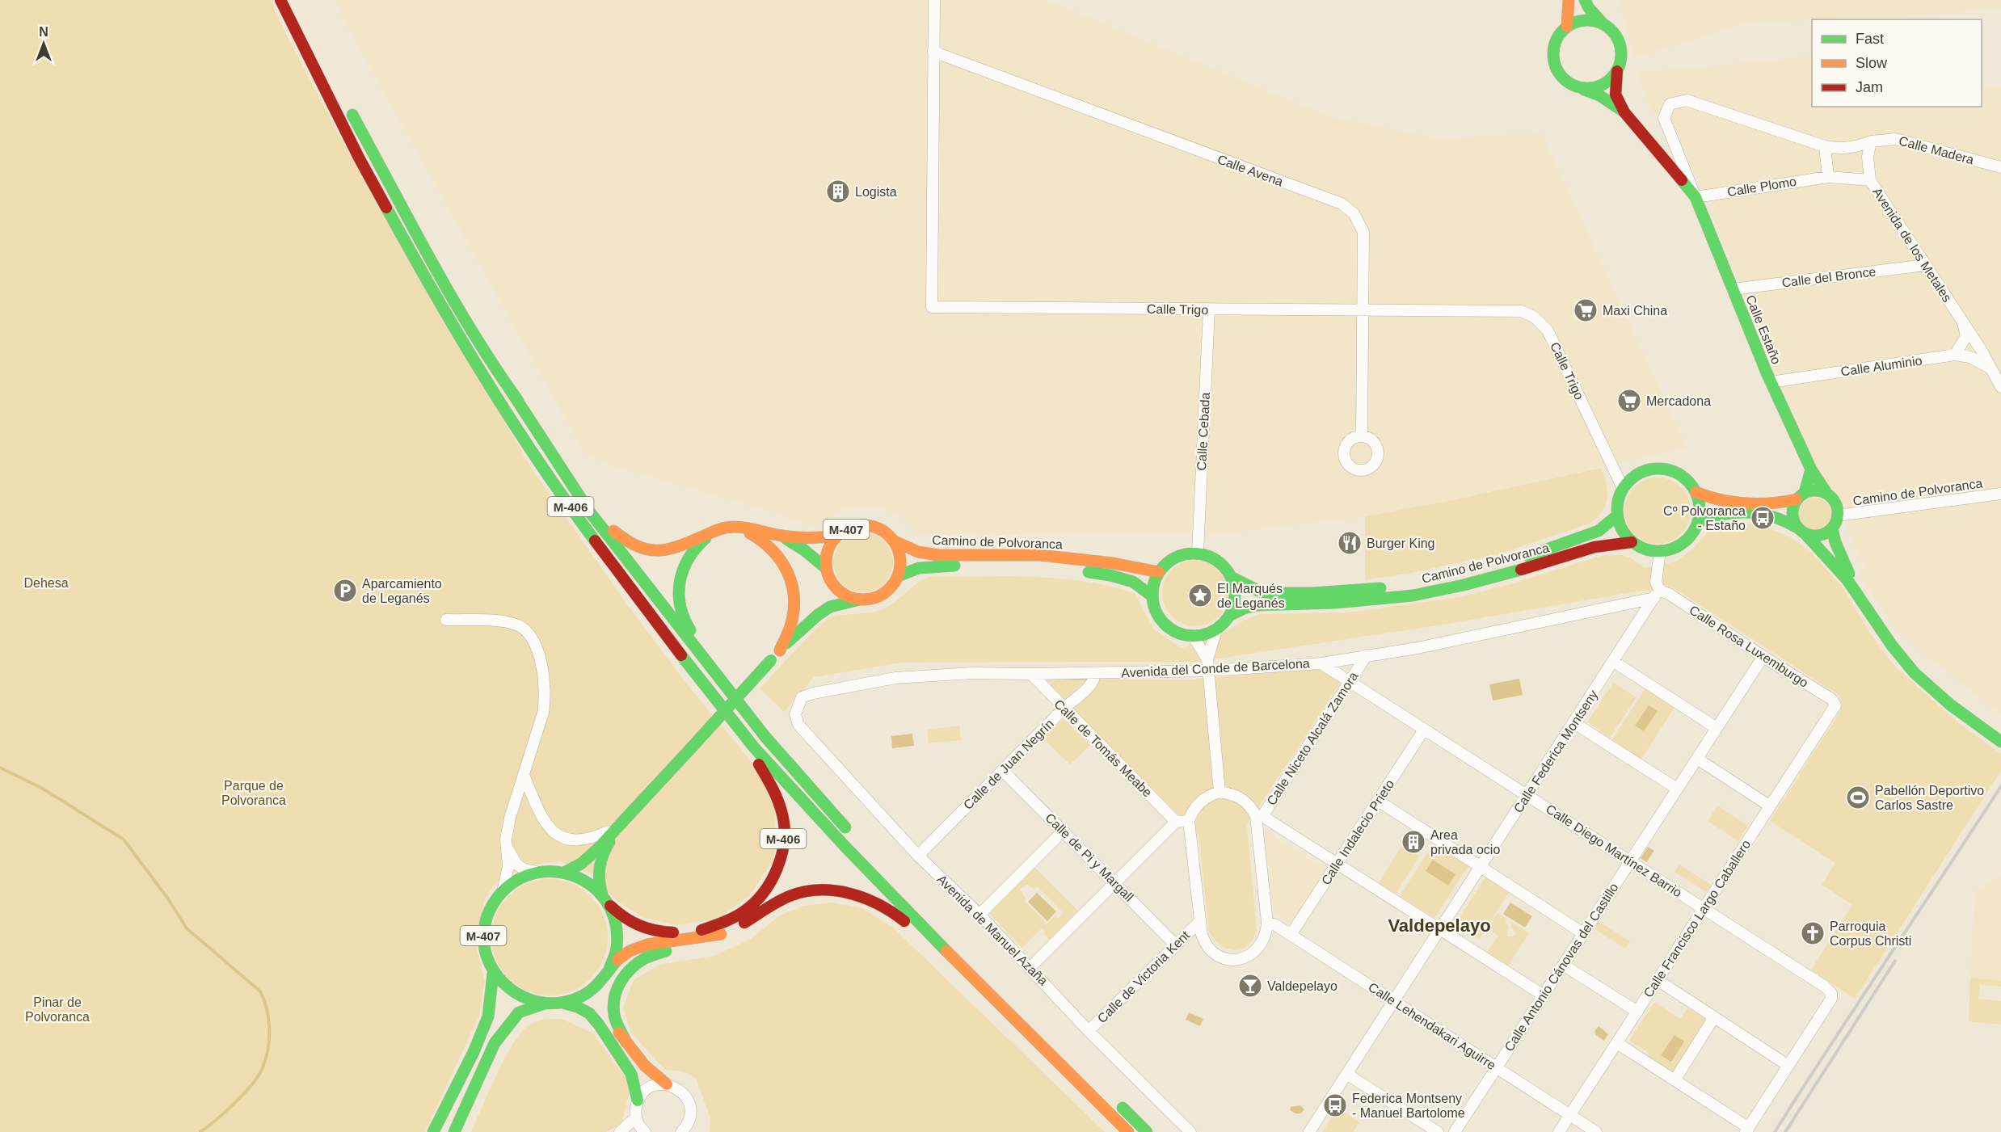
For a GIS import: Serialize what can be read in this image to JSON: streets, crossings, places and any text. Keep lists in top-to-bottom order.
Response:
{
  "streets": {
    "main road": [
      "Calle Estaño",
      "Camino de Polvoranca",
      "M-406",
      "M-407"
    ],
    "street": [
      "Calle Madera",
      "Calle Avena",
      "Calle Plomo",
      "Avenida de los Metales",
      "Calle del Bronce",
      "Calle Trigo",
      "Calle Aluminio",
      "Calle Cebada",
      "Calle Rosa Luxemburgo",
      "Avenida del Conde de Barcelona",
      "Calle Niceto Alcalá Zamora",
      "Calle de Tomás Meabe",
      "Calle Federica Montseny",
      "Calle de Juan Negrín",
      "Calle Indalecio Prieto",
      "Calle Diego Martínez Barrio",
      "Calle de Pi y Margall",
      "Calle Francisco Largo Caballero",
      "Avenida de Manuel Azaña",
      "Calle Antonio Cánovas del Castillo",
      "Calle de Victoria Kent",
      "Calle Lehendakari Aguirre"
    ]
  },
  "crossings": [
    ["Calle Madera", "Calle Estaño"],
    ["Calle Avena", "Calle Trigo"],
    ["Calle Plomo", "Avenida de los Metales"],
    ["Calle Plomo", "Calle Estaño"],
    ["Avenida de los Metales", "Calle del Bronce"],
    ["Avenida de los Metales", "Calle Aluminio"],
    ["Calle del Bronce", "Calle Estaño"],
    ["Calle Trigo", "Calle Cebada"],
    ["Calle Trigo", "Camino de Polvoranca"],
    ["Calle Estaño", "Calle Aluminio"],
    ["Calle Estaño", "Camino de Polvoranca"],
    ["Calle Cebada", "Camino de Polvoranca"],
    ["Camino de Polvoranca", "M-406"],
    ["Camino de Polvoranca", "M-407"],
    ["M-406", "M-407"],
    ["Calle Rosa Luxemburgo", "Avenida del Conde de Barcelona"],
    ["Calle Rosa Luxemburgo", "Calle Federica Montseny"],
    ["Calle Rosa Luxemburgo", "Calle Francisco Largo Caballero"],
    ["Calle Rosa Luxemburgo", "Calle Antonio Cánovas del Castillo"],
    ["Avenida del Conde de Barcelona", "Calle Niceto Alcalá Zamora"],
    ["Avenida del Conde de Barcelona", "Calle de Tomás Meabe"],
    ["Avenida del Conde de Barcelona", "Calle Federica Montseny"],
    ["Avenida del Conde de Barcelona", "Calle de Juan Negrín"],
    ["Avenida del Conde de Barcelona", "Calle Diego Martínez Barrio"],
    ["Avenida del Conde de Barcelona", "Avenida de Manuel Azaña"],
    ["Calle Niceto Alcalá Zamora", "Calle Diego Martínez Barrio"],
    ["Calle de Tomás Meabe", "Calle de Juan Negrín"],
    ["Calle Federica Montseny", "Calle Diego Martínez Barrio"],
    ["Calle Federica Montseny", "Calle Lehendakari Aguirre"],
    ["Calle de Juan Negrín", "Calle de Pi y Margall"],
    ["Calle de Juan Negrín", "Avenida de Manuel Azaña"],
    ["Calle Indalecio Prieto", "Calle Diego Martínez Barrio"],
    ["Calle Indalecio Prieto", "Calle Lehendakari Aguirre"],
    ["Calle Diego Martínez Barrio", "Calle Francisco Largo Caballero"],
    ["Calle Diego Martínez Barrio", "Calle Antonio Cánovas del Castillo"],
    ["Calle de Pi y Margall", "Calle de Victoria Kent"],
    ["Calle Francisco Largo Caballero", "Calle Lehendakari Aguirre"],
    ["Avenida de Manuel Azaña", "Calle de Victoria Kent"],
    ["Calle Antonio Cánovas del Castillo", "Calle Lehendakari Aguirre"]
  ],
  "districts": ["Valdepelayo"],
  "parks": ["Dehesa", "Parque de Polvoranca", "Pinar de Polvoranca"],
  "places": {
    "building": ["Logista", "Area privada ocio"],
    "supermarket": ["Maxi China", "Mercadona"],
    "bus stop": ["Cº Polvoranca - Estaño", "Federica Montseny - Manuel Bartolome"],
    "restaurant": ["Burger King"],
    "parking": ["Aparcamiento de Leganés"],
    "place": ["El Marqués de Leganés"],
    "sports": ["Pabellón Deportivo Carlos Sastre"],
    "church": ["Parroquia Corpus Christi"],
    "bar": ["Valdepelayo"]
  },
  "legend": ["Fast", "Slow", "Jam"],
  "north": "top"
}
